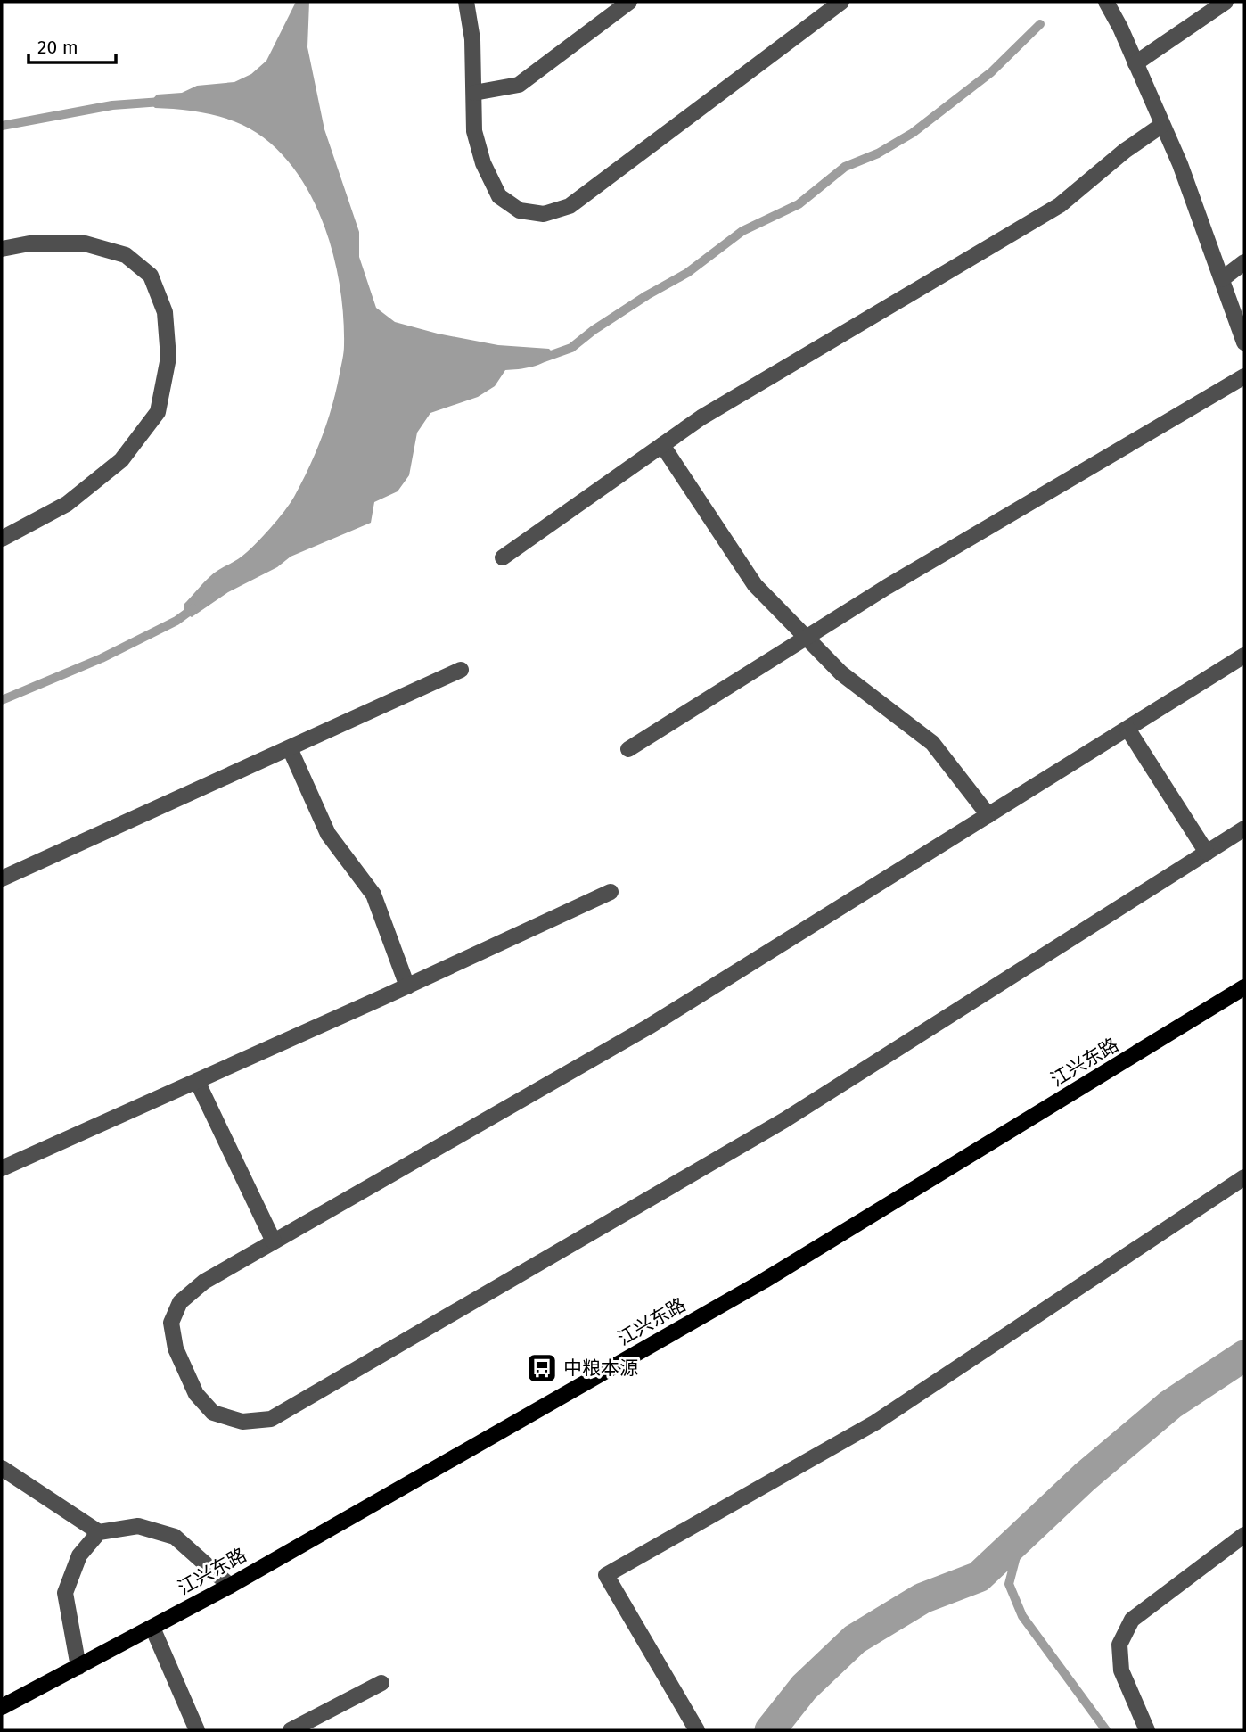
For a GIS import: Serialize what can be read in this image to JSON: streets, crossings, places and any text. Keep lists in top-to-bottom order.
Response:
{
  "streets": {
    "main road": ["江兴东路"]
  },
  "places": {
    "bus stop": ["中粮本源"]
  },
  "scale_bar": "20 m"
}
